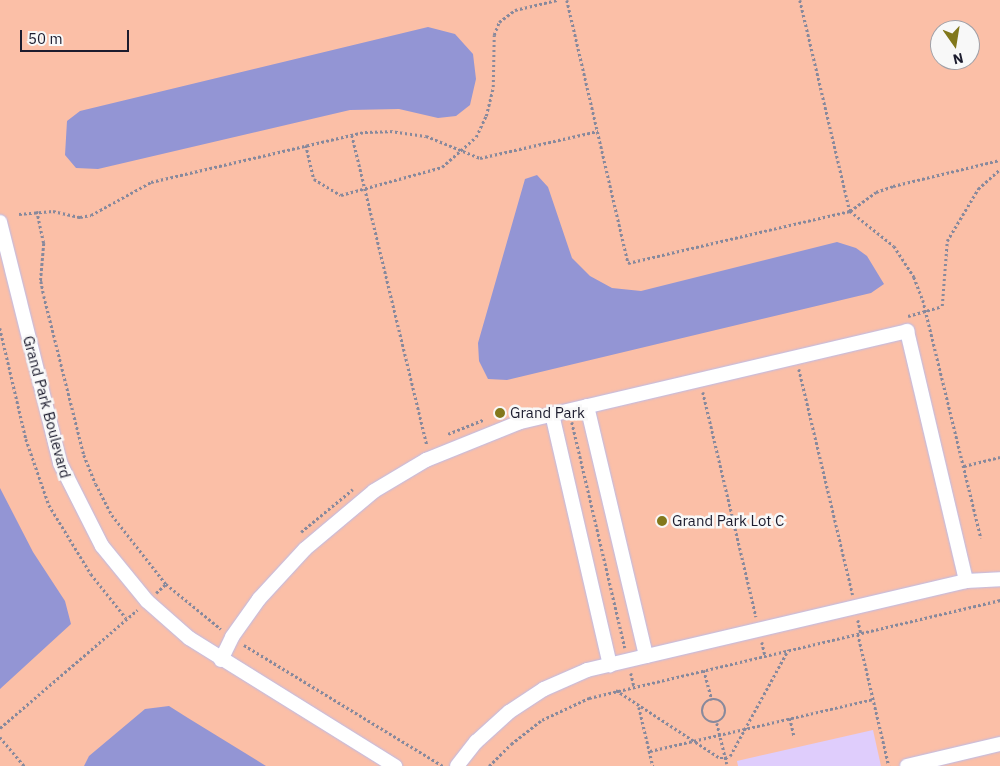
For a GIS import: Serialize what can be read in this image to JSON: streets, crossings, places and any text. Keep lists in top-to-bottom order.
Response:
{
  "streets": {
    "street": ["Grand Park Boulevard"]
  },
  "places": ["Grand Park", "Grand Park Lot C"],
  "scale_bar": "50 m",
  "north": "bottom"
}
